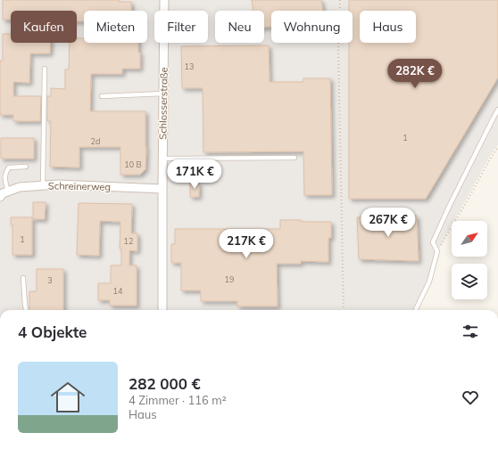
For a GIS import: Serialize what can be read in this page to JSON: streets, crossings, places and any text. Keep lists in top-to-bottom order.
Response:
{
  "streets": {
    "street": ["Schlosserstraße", "Schreinerweg"]
  },
  "crossings": [
    ["Schlosserstraße", "Schreinerweg"]
  ],
  "house_numbers": [
    "13",
    "1",
    "2d",
    "10 B",
    "1",
    "12",
    "19",
    "3",
    "14"
  ],
  "north": "top right",
  "page": {
    "chip": [
      "Kaufen",
      "Mieten",
      "Filter",
      "Neu",
      "Wohnung",
      "Haus"
    ],
    "price": [
      "282K €",
      "171K €",
      "267K €",
      "217K €"
    ],
    "heading": "4 Objekte",
    "list": [
      {
        "name": "282 000 €",
        "note": "4 Zimmer · 116 m² · Haus"
      }
    ]
  }
}
